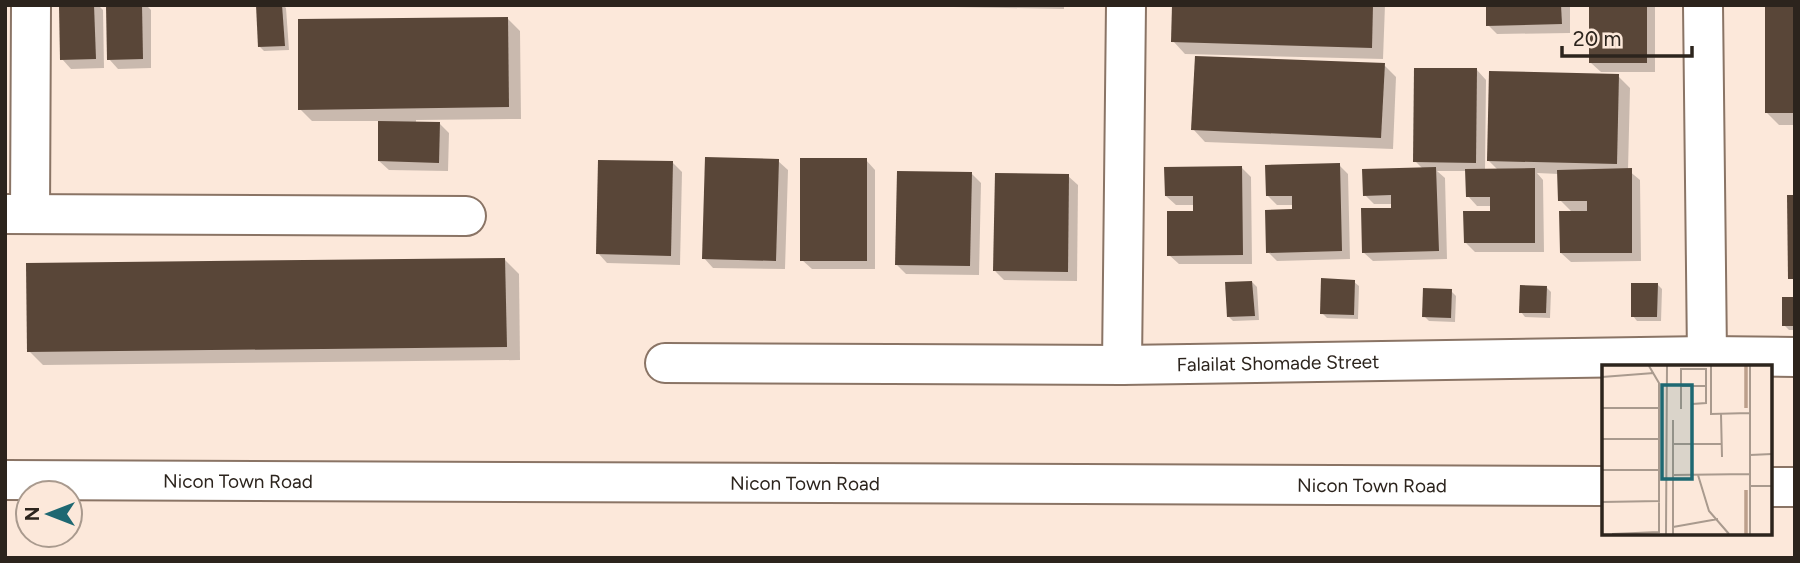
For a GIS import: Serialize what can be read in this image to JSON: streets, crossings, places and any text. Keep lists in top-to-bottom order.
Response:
{
  "streets": {
    "street": ["Falailat Shomade Street", "Nicon Town Road"]
  },
  "scale_bar": "20 m",
  "north": "left"
}
